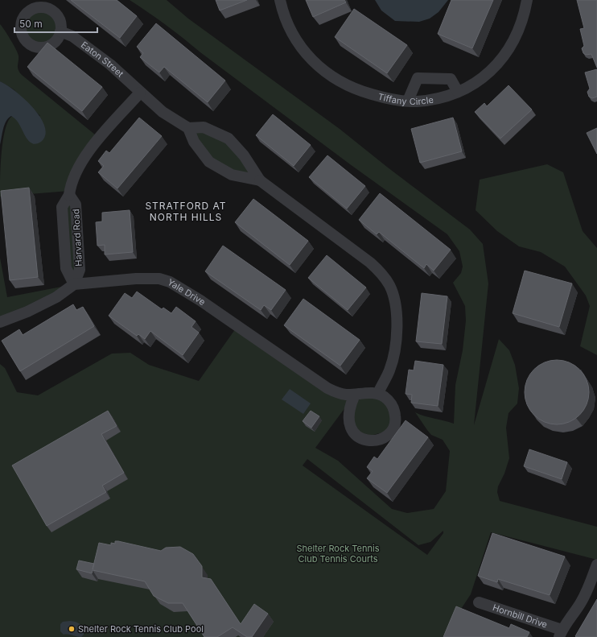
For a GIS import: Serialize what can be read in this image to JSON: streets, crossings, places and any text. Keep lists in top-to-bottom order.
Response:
{
  "streets": {
    "street": [
      "Eaton Street",
      "Tiffany Circle",
      "Harvard Road",
      "Yale Drive",
      "Hornbill Drive"
    ]
  },
  "crossings": [
    ["Eaton Street", "Harvard Road"],
    ["Harvard Road", "Yale Drive"]
  ],
  "districts": ["STRATFORD AT NORTH HILLS"],
  "parks": ["Shelter Rock Tennis Club Tennis Courts"],
  "places": ["Shelter Rock Tennis Club Pool"],
  "scale_bar": "50 m"
}
